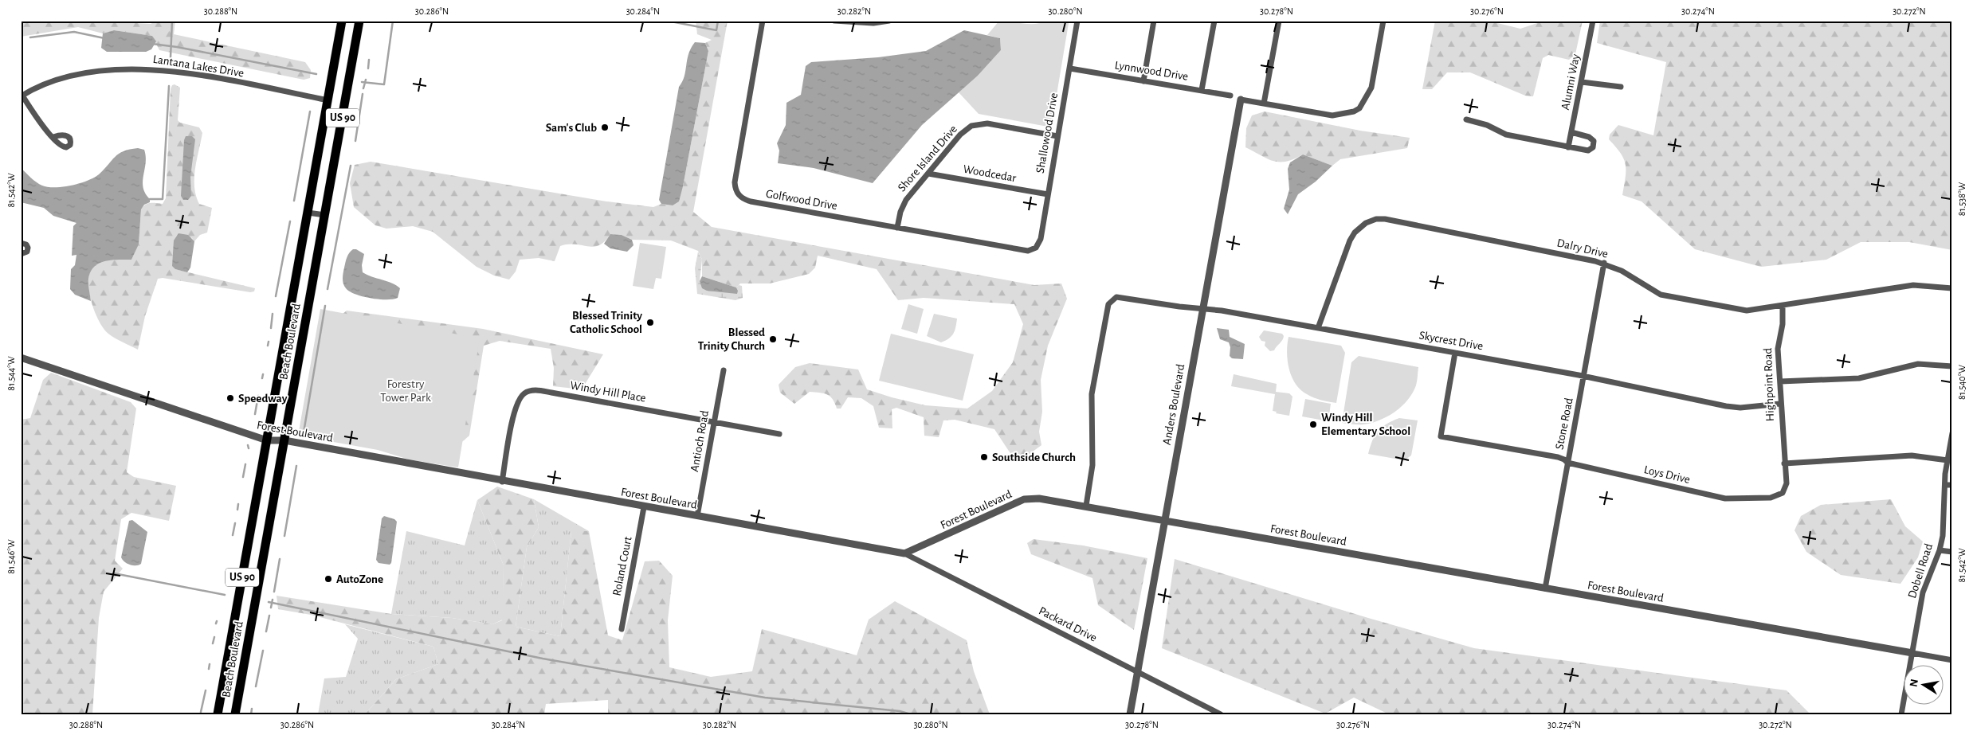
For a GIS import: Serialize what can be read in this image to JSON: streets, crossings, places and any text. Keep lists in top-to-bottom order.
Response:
{
  "streets": {
    "highway": ["US 90", "Beach Boulevard"],
    "street": [
      "Lantana Lakes Drive",
      "Lynnwood Drive",
      "Alumni Way",
      "Shallowood Drive",
      "Shore Island Drive",
      "Woodcedar",
      "Golfwood Drive",
      "Dalry Drive",
      "Skycrest Drive",
      "Highpoint Road",
      "Windy Hill Place",
      "Anders Boulevard",
      "Stone Road",
      "Forest Boulevard",
      "Antioch Road",
      "Loys Drive",
      "Roland Court",
      "Dobell Road",
      "Packard Drive"
    ]
  },
  "crossings": [
    ["Lantana Lakes Drive", "US 90"],
    ["Lynnwood Drive", "Shallowood Drive"],
    ["US 90", "Forest Boulevard"],
    ["Shallowood Drive", "Shore Island Drive"],
    ["Shallowood Drive", "Woodcedar"],
    ["Shallowood Drive", "Golfwood Drive"],
    ["Shore Island Drive", "Woodcedar"],
    ["Shore Island Drive", "Golfwood Drive"],
    ["Dalry Drive", "Skycrest Drive"],
    ["Dalry Drive", "Highpoint Road"],
    ["Dalry Drive", "Stone Road"],
    ["Skycrest Drive", "Highpoint Road"],
    ["Skycrest Drive", "Anders Boulevard"],
    ["Skycrest Drive", "Stone Road"],
    ["Skycrest Drive", "Forest Boulevard"],
    ["Skycrest Drive", "Loys Drive"],
    ["Beach Boulevard", "Forest Boulevard"],
    ["Highpoint Road", "Loys Drive"],
    ["Windy Hill Place", "Forest Boulevard"],
    ["Windy Hill Place", "Antioch Road"],
    ["Anders Boulevard", "Forest Boulevard"],
    ["Anders Boulevard", "Packard Drive"],
    ["Stone Road", "Forest Boulevard"],
    ["Stone Road", "Loys Drive"],
    ["Forest Boulevard", "Antioch Road"],
    ["Forest Boulevard", "Roland Court"],
    ["Forest Boulevard", "Dobell Road"],
    ["Forest Boulevard", "Packard Drive"]
  ],
  "parks": ["Forestry Tower Park"],
  "places": [
    "Sam's Club",
    "Blessed Trinity Catholic School",
    "Blessed Trinity Church",
    "Speedway",
    "Windy Hill Elementary School",
    "Southside Church",
    "AutoZone"
  ],
  "north": "left",
  "coordinates": [
    "30.288°N",
    "30.286°N",
    "30.284°N",
    "30.282°N",
    "30.280°N",
    "30.278°N",
    "30.276°N",
    "30.274°N",
    "30.272°N",
    "81.542°W",
    "81.538°W",
    "81.544°W",
    "81.540°W",
    "81.546°W"
  ]
}
